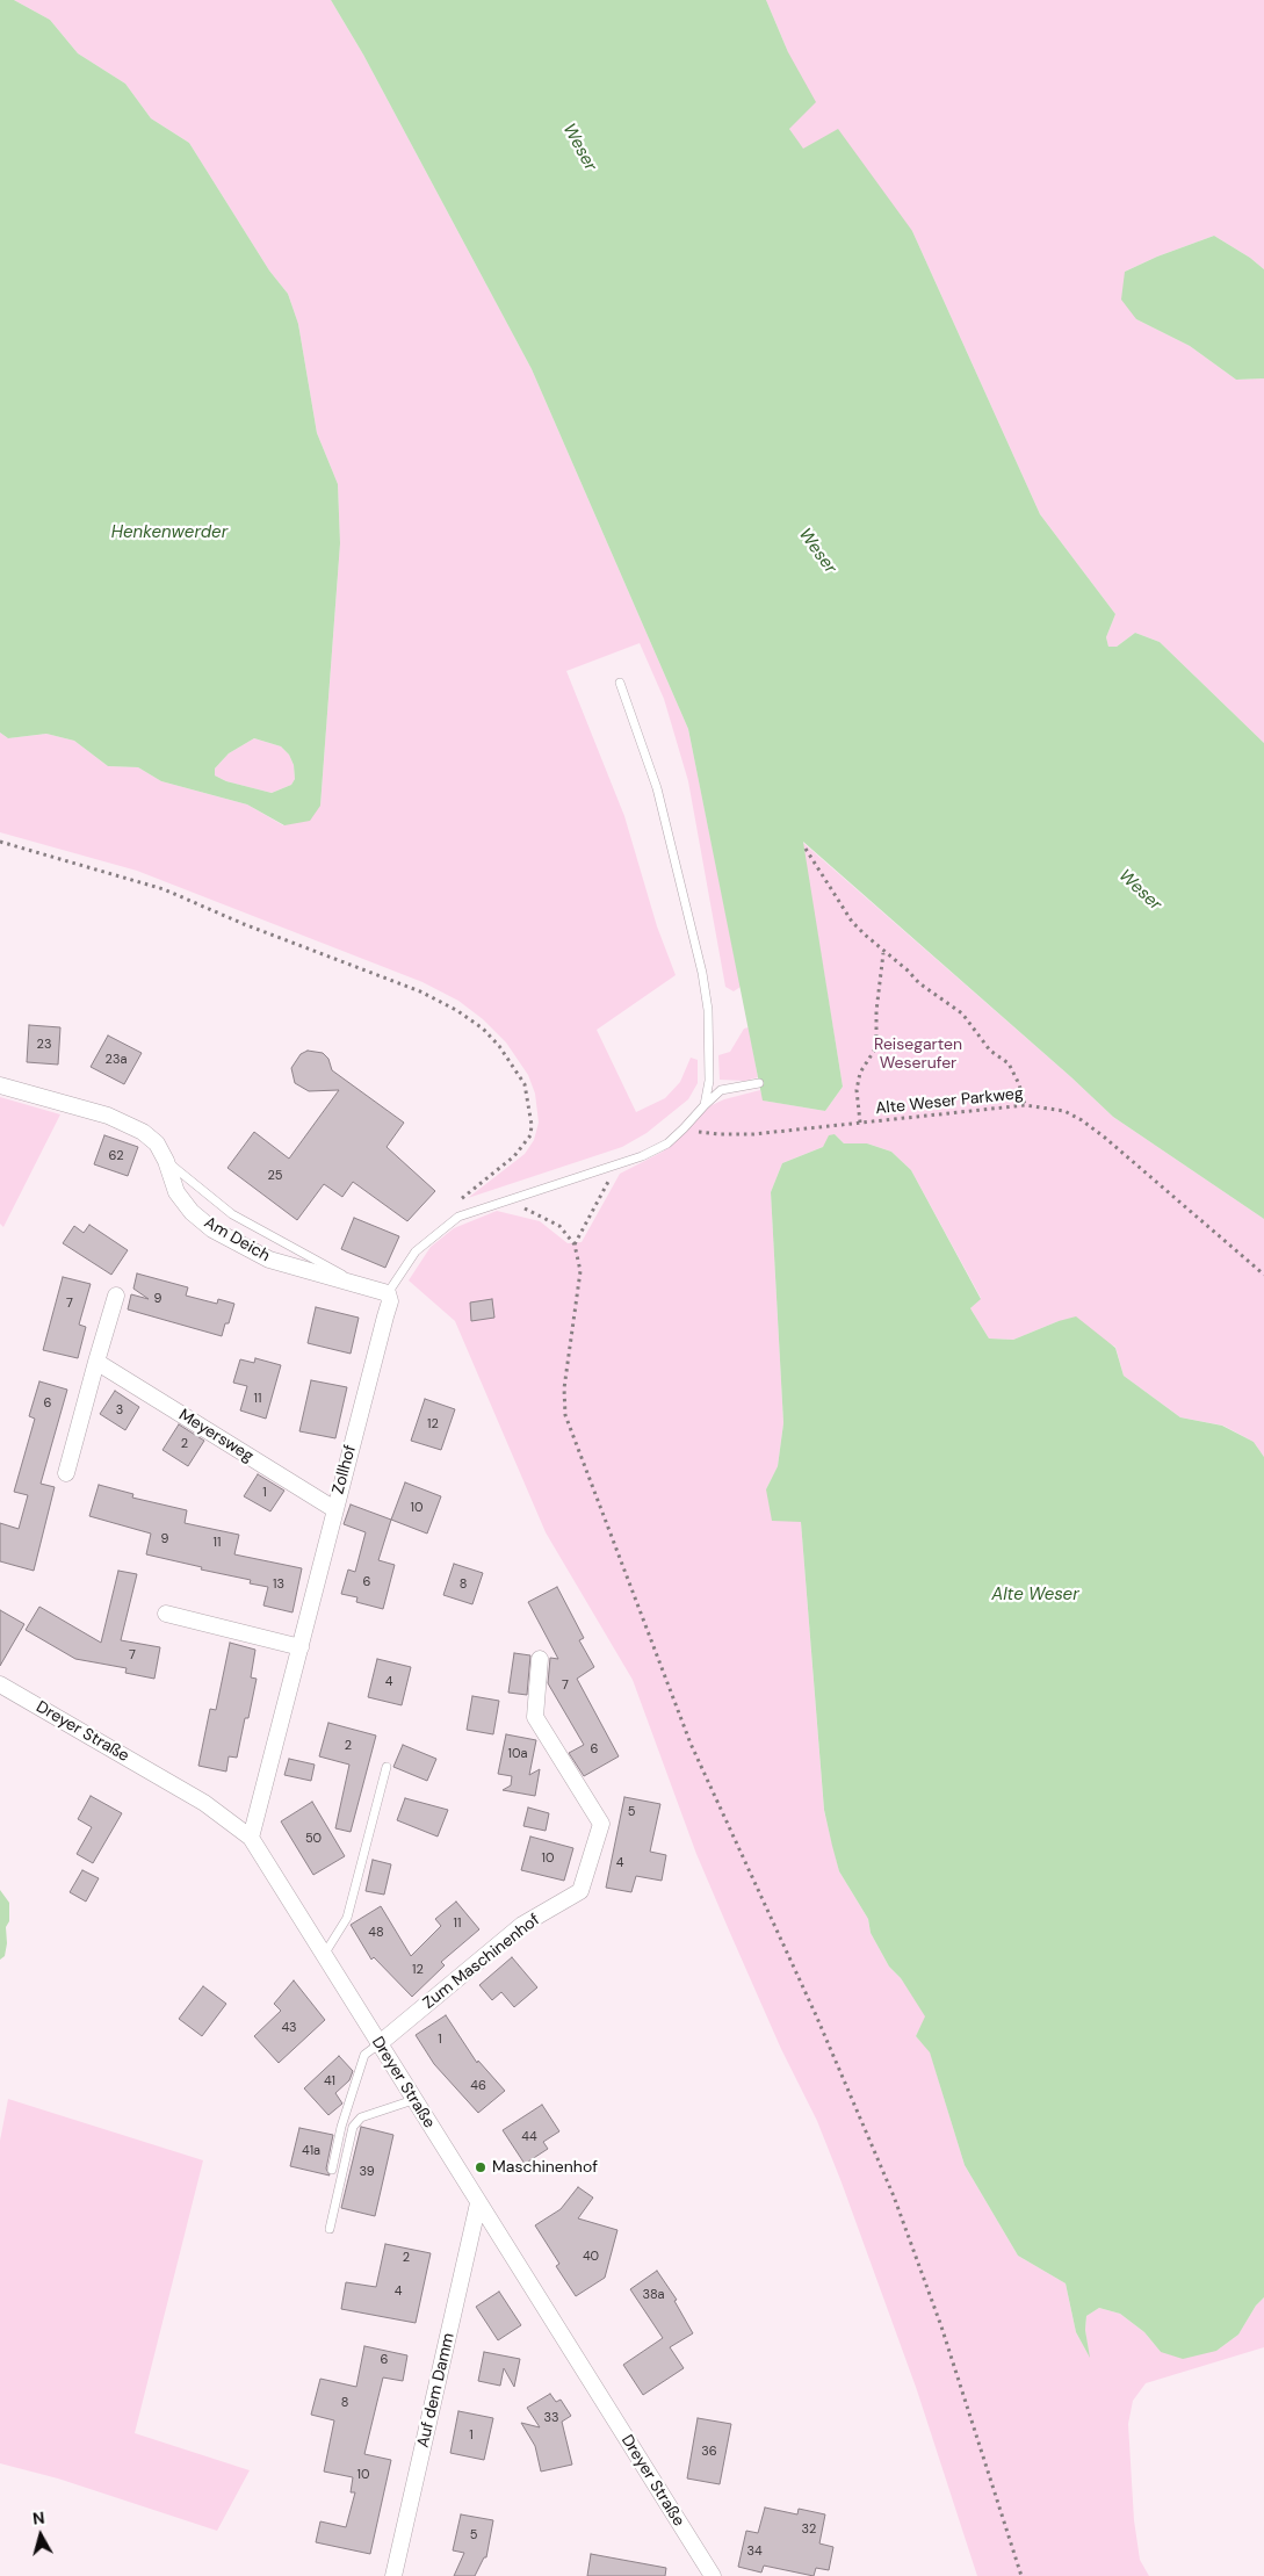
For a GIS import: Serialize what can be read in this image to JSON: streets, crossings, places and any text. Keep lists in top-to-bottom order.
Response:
{
  "streets": {
    "street": [
      "Am Deich",
      "Meyersweg",
      "Zollhof",
      "Dreyer Straße",
      "Zum Maschinenhof",
      "Auf dem Damm"
    ],
    "path": ["Alte Weser Parkweg"]
  },
  "crossings": [
    ["Am Deich", "Zollhof"],
    ["Meyersweg", "Zollhof"],
    ["Zollhof", "Dreyer Straße"],
    ["Dreyer Straße", "Zum Maschinenhof"],
    ["Dreyer Straße", "Auf dem Damm"]
  ],
  "water": ["Weser", "Henkenwerder", "Alte Weser"],
  "parks": ["Reisegarten Weserufer"],
  "places": ["Maschinenhof"],
  "house_numbers": [
    "23",
    "23a",
    "62",
    "25",
    "9",
    "7",
    "11",
    "6",
    "3",
    "12",
    "2",
    "1",
    "10",
    "9",
    "11",
    "6",
    "13",
    "8",
    "7",
    "4",
    "7",
    "2",
    "6",
    "10a",
    "5",
    "50",
    "10",
    "4",
    "11",
    "48",
    "12",
    "43",
    "1",
    "41",
    "46",
    "44",
    "41a",
    "39",
    "40",
    "2",
    "4",
    "38a",
    "6",
    "8",
    "33",
    "1",
    "36",
    "10",
    "32",
    "5",
    "34"
  ],
  "north": "top"
}
